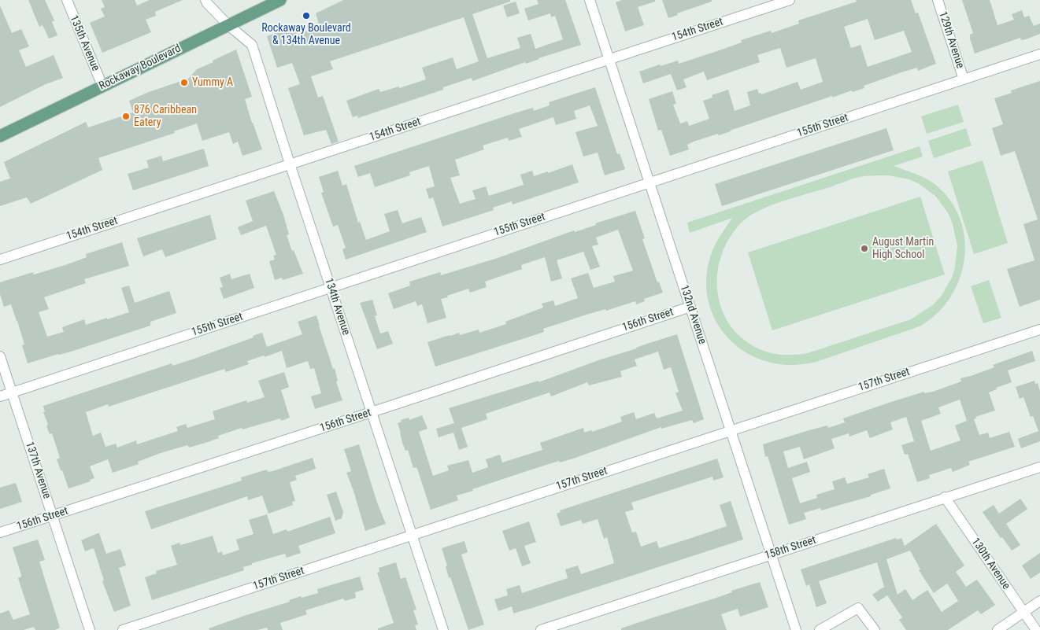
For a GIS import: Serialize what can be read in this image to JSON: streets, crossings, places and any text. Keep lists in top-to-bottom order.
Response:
{
  "streets": {
    "main road": ["Rockaway Boulevard"],
    "street": [
      "154th Street",
      "129th Avenue",
      "135th Avenue",
      "155th Street",
      "134th Avenue",
      "132nd Avenue",
      "156th Street",
      "157th Street",
      "137th Avenue",
      "158th Street",
      "130th Avenue"
    ]
  },
  "crossings": [
    ["154th Street", "134th Avenue"],
    ["154th Street", "132nd Avenue"],
    ["129th Avenue", "155th Street"],
    ["135th Avenue", "Rockaway Boulevard"],
    ["Rockaway Boulevard", "134th Avenue"],
    ["155th Street", "134th Avenue"],
    ["155th Street", "132nd Avenue"],
    ["155th Street", "137th Avenue"],
    ["134th Avenue", "156th Street"],
    ["134th Avenue", "157th Street"],
    ["132nd Avenue", "156th Street"],
    ["132nd Avenue", "157th Street"],
    ["132nd Avenue", "158th Street"],
    ["156th Street", "137th Avenue"],
    ["158th Street", "130th Avenue"]
  ],
  "places": [
    "Rockaway Boulevard & 134th Avenue",
    "Yummy A",
    "876 Caribbean Eatery",
    "August Martin High School"
  ]
}
